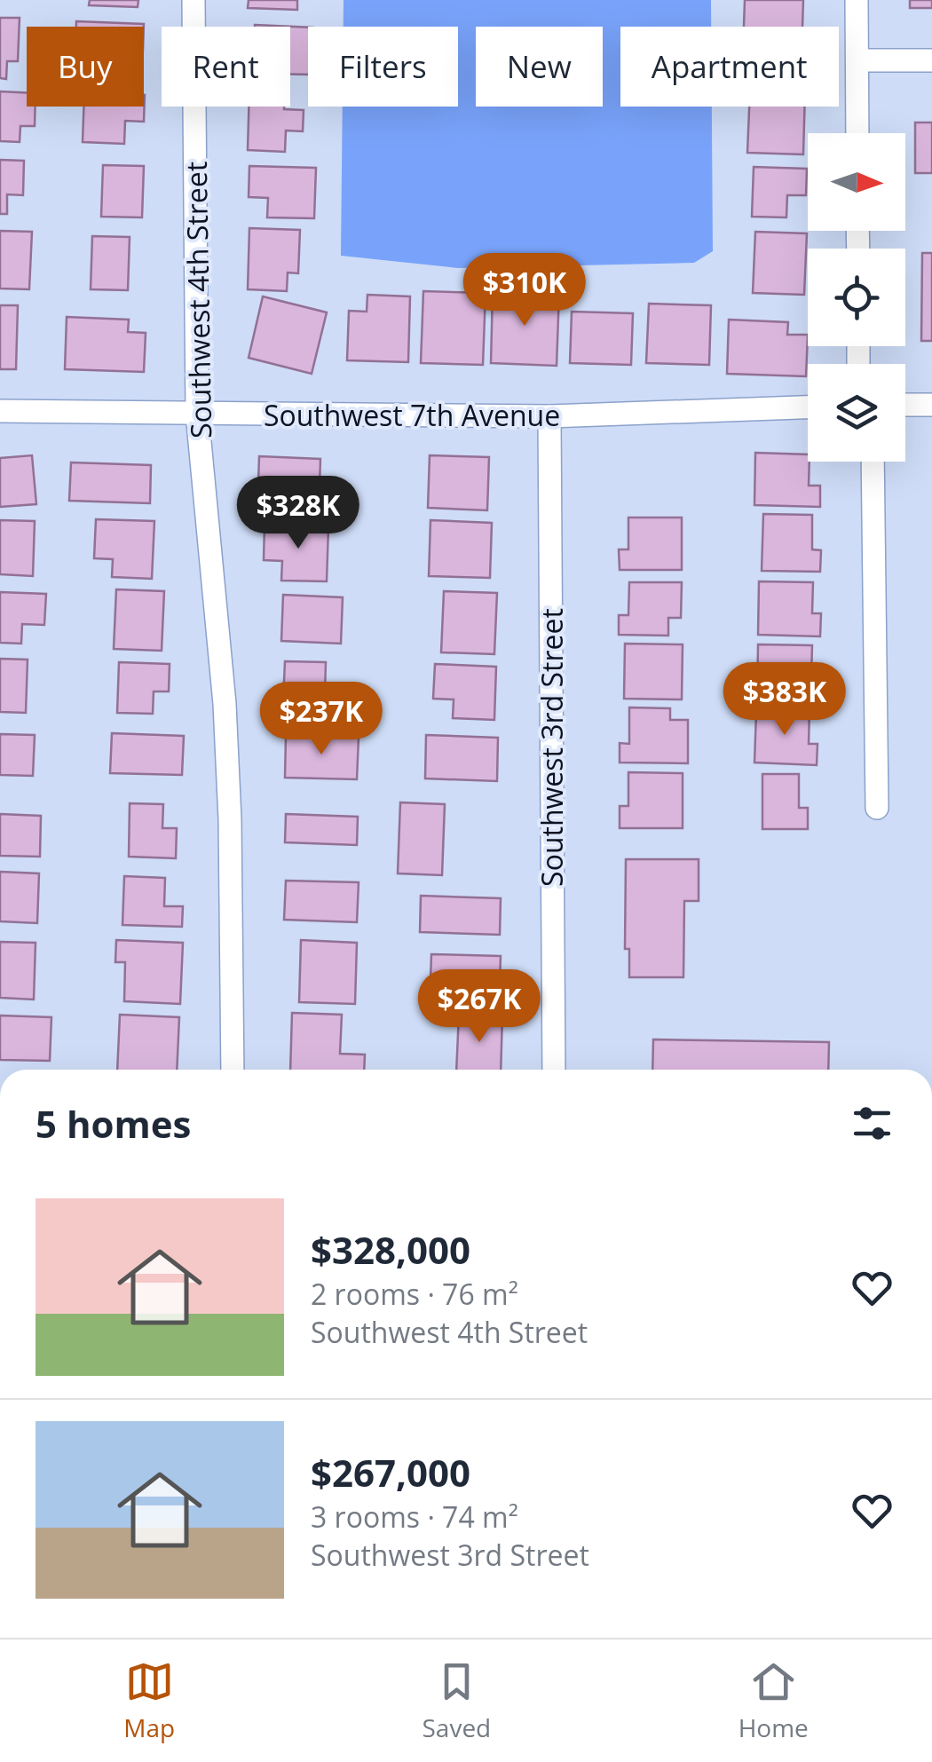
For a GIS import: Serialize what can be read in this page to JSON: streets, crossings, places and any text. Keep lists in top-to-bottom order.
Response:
{
  "streets": {
    "street": ["Southwest 4th Street", "Southwest 7th Avenue", "Southwest 3rd Street"]
  },
  "crossings": [
    ["Southwest 4th Street", "Southwest 7th Avenue"],
    ["Southwest 7th Avenue", "Southwest 3rd Street"]
  ],
  "north": "right",
  "page": {
    "chip": [
      "Buy",
      "Rent",
      "Filters",
      "New",
      "Apartment"
    ],
    "price": [
      "$310K",
      "$328K",
      "$383K",
      "$237K",
      "$267K"
    ],
    "heading": "5 homes",
    "list": [
      {
        "name": "$328,000",
        "note": "2 rooms · 76 m² · Southwest 4th Street"
      },
      {
        "name": "$267,000",
        "note": "3 rooms · 74 m² · Southwest 3rd Street"
      }
    ],
    "tabs": ["Map", "Saved", "Home"]
  }
}
